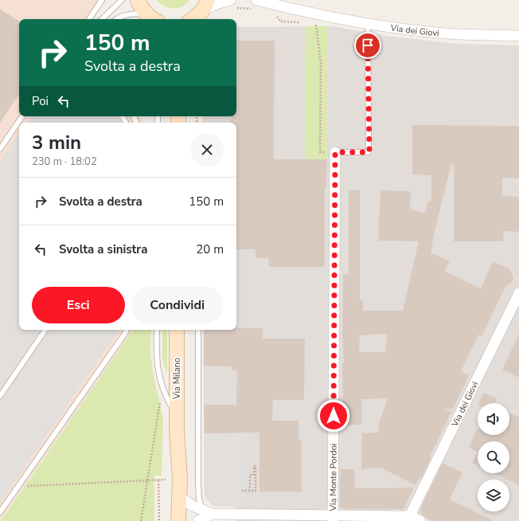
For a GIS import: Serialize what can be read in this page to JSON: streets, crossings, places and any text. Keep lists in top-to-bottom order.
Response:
{
  "streets": {
    "street": ["Via dei Giovi", "Via Milano", "Via Monte Pordoi"]
  },
  "page": {
    "turn": ["150 m", "Svolta a destra"],
    "then": "Poi",
    "heading": ["3 min", "230 m · 18:02"],
    "list": [
      {
        "name": "Svolta a destra",
        "value": "150 m"
      },
      {
        "name": "Svolta a sinistra",
        "value": "20 m"
      }
    ],
    "buttons": ["Esci", "Condividi"]
  }
}
